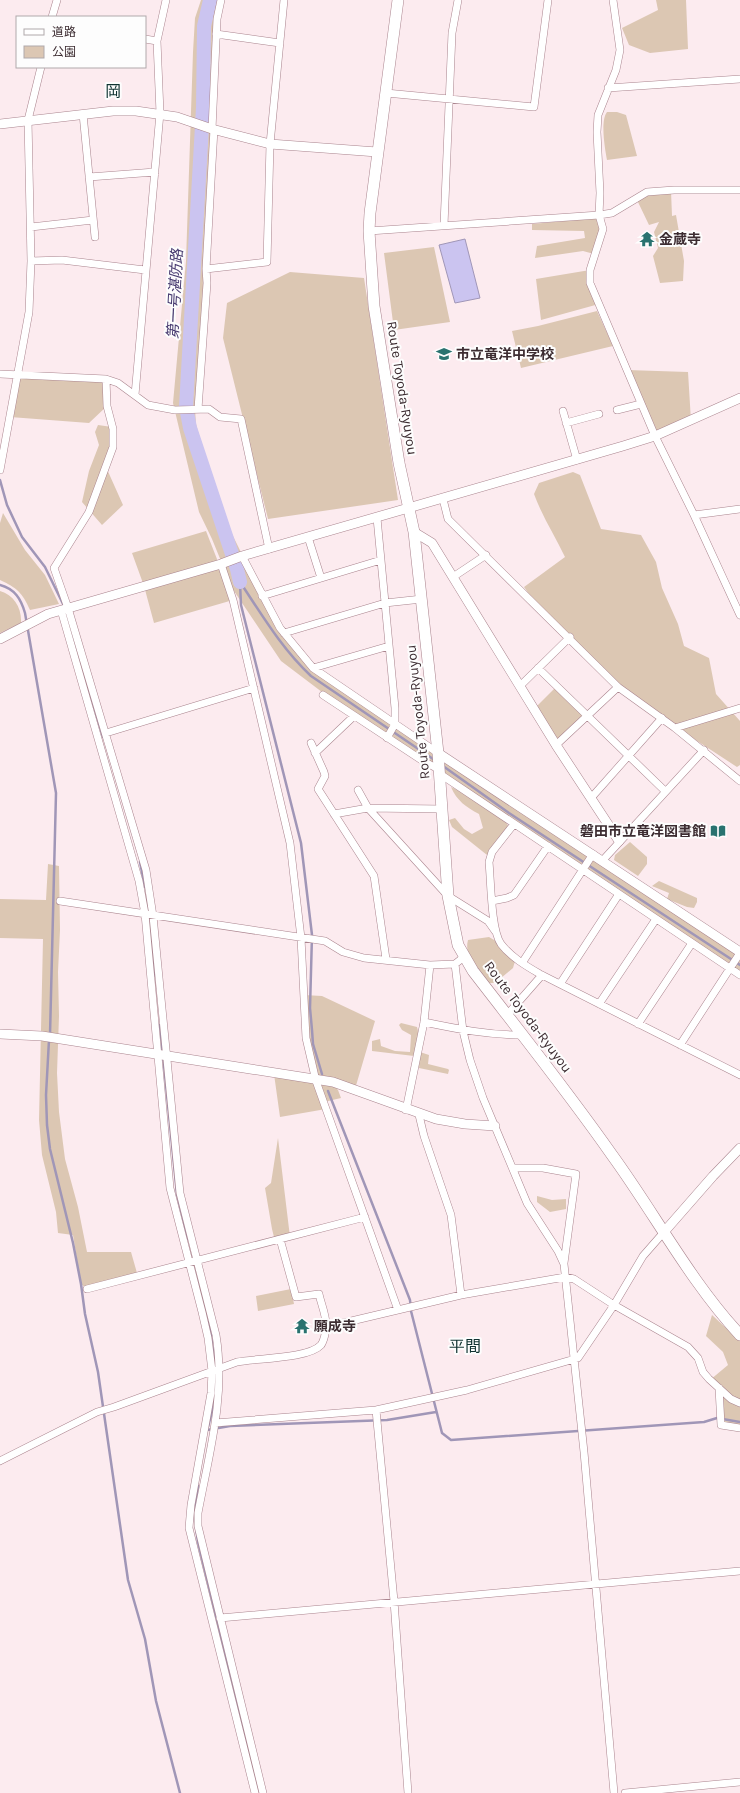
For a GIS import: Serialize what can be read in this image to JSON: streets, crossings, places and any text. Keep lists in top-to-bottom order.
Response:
{
  "streets": {
    "main road": ["Route Toyoda-Ryuyou"]
  },
  "districts": ["岡", "平間"],
  "water": ["第一号湛防路"],
  "places": {
    "temple": ["金蔵寺", "願成寺"],
    "school or university": ["市立竜洋中学校"],
    "library": ["磐田市立竜洋図書館"]
  },
  "legend": ["道路", "公園"]
}
